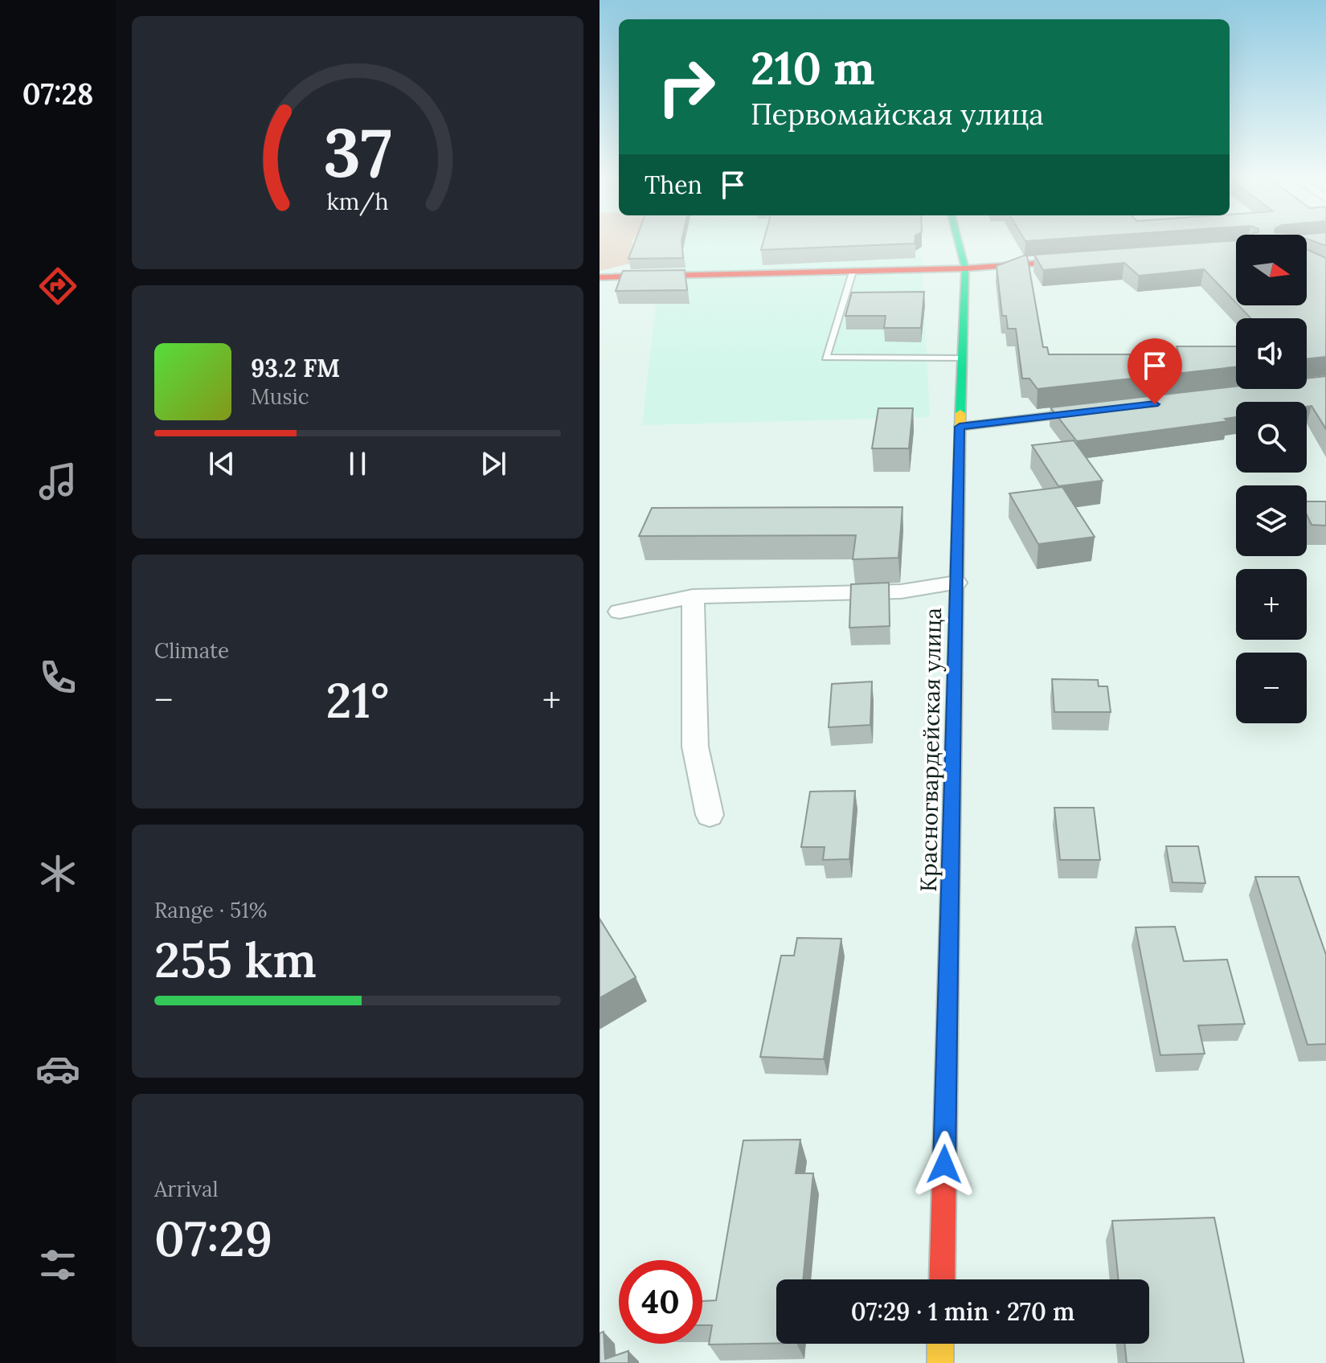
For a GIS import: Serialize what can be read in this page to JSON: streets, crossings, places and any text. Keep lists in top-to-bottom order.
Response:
{
  "streets": {
    "street": ["Красногвардейская улица"]
  },
  "north": "right",
  "page": {
    "tabs": "07:28",
    "turn": ["210 m", "Первомайская улица"],
    "then": "Then",
    "map_buttons": ["+", "−"],
    "song": ["93.2 FM", "Music"],
    "tile": [
      "Climate",
      ["Range · 51%", "255 km"],
      ["Arrival", "07:29"]
    ],
    "heat": ["−", "21°", "+"],
    "limit": "40",
    "trip": "07:29 · 1 min · 270 m",
    "gauge": ["37", "km/h"]
  }
}
